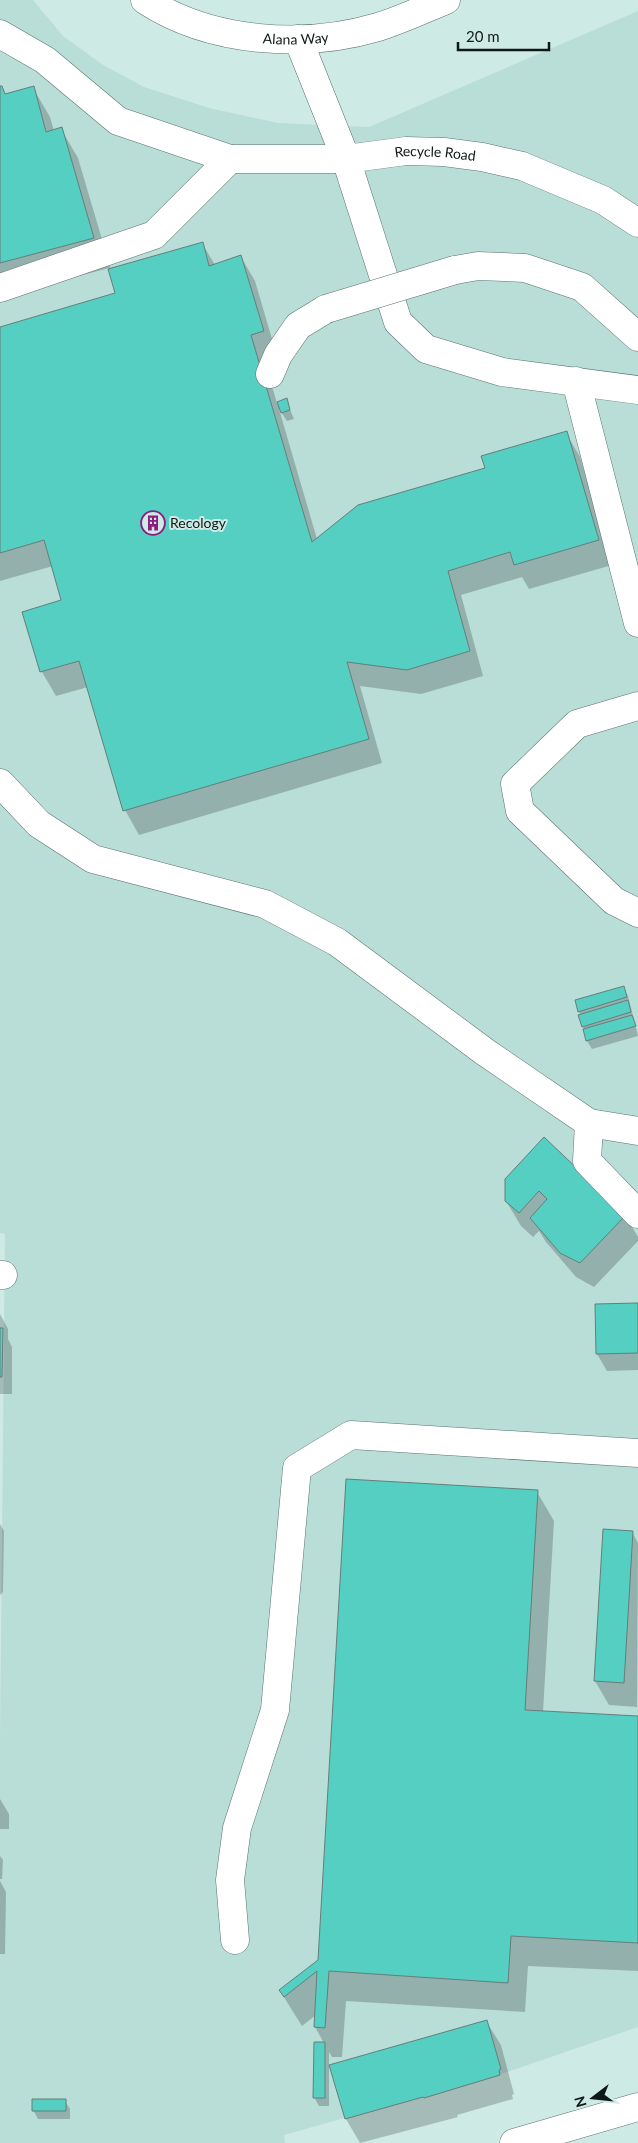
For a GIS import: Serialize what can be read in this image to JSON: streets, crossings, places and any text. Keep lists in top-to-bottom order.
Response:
{
  "streets": {
    "street": ["Alana Way", "Recycle Road"]
  },
  "places": {
    "building": ["Recology"]
  },
  "scale_bar": "20 m",
  "north": "left"
}
